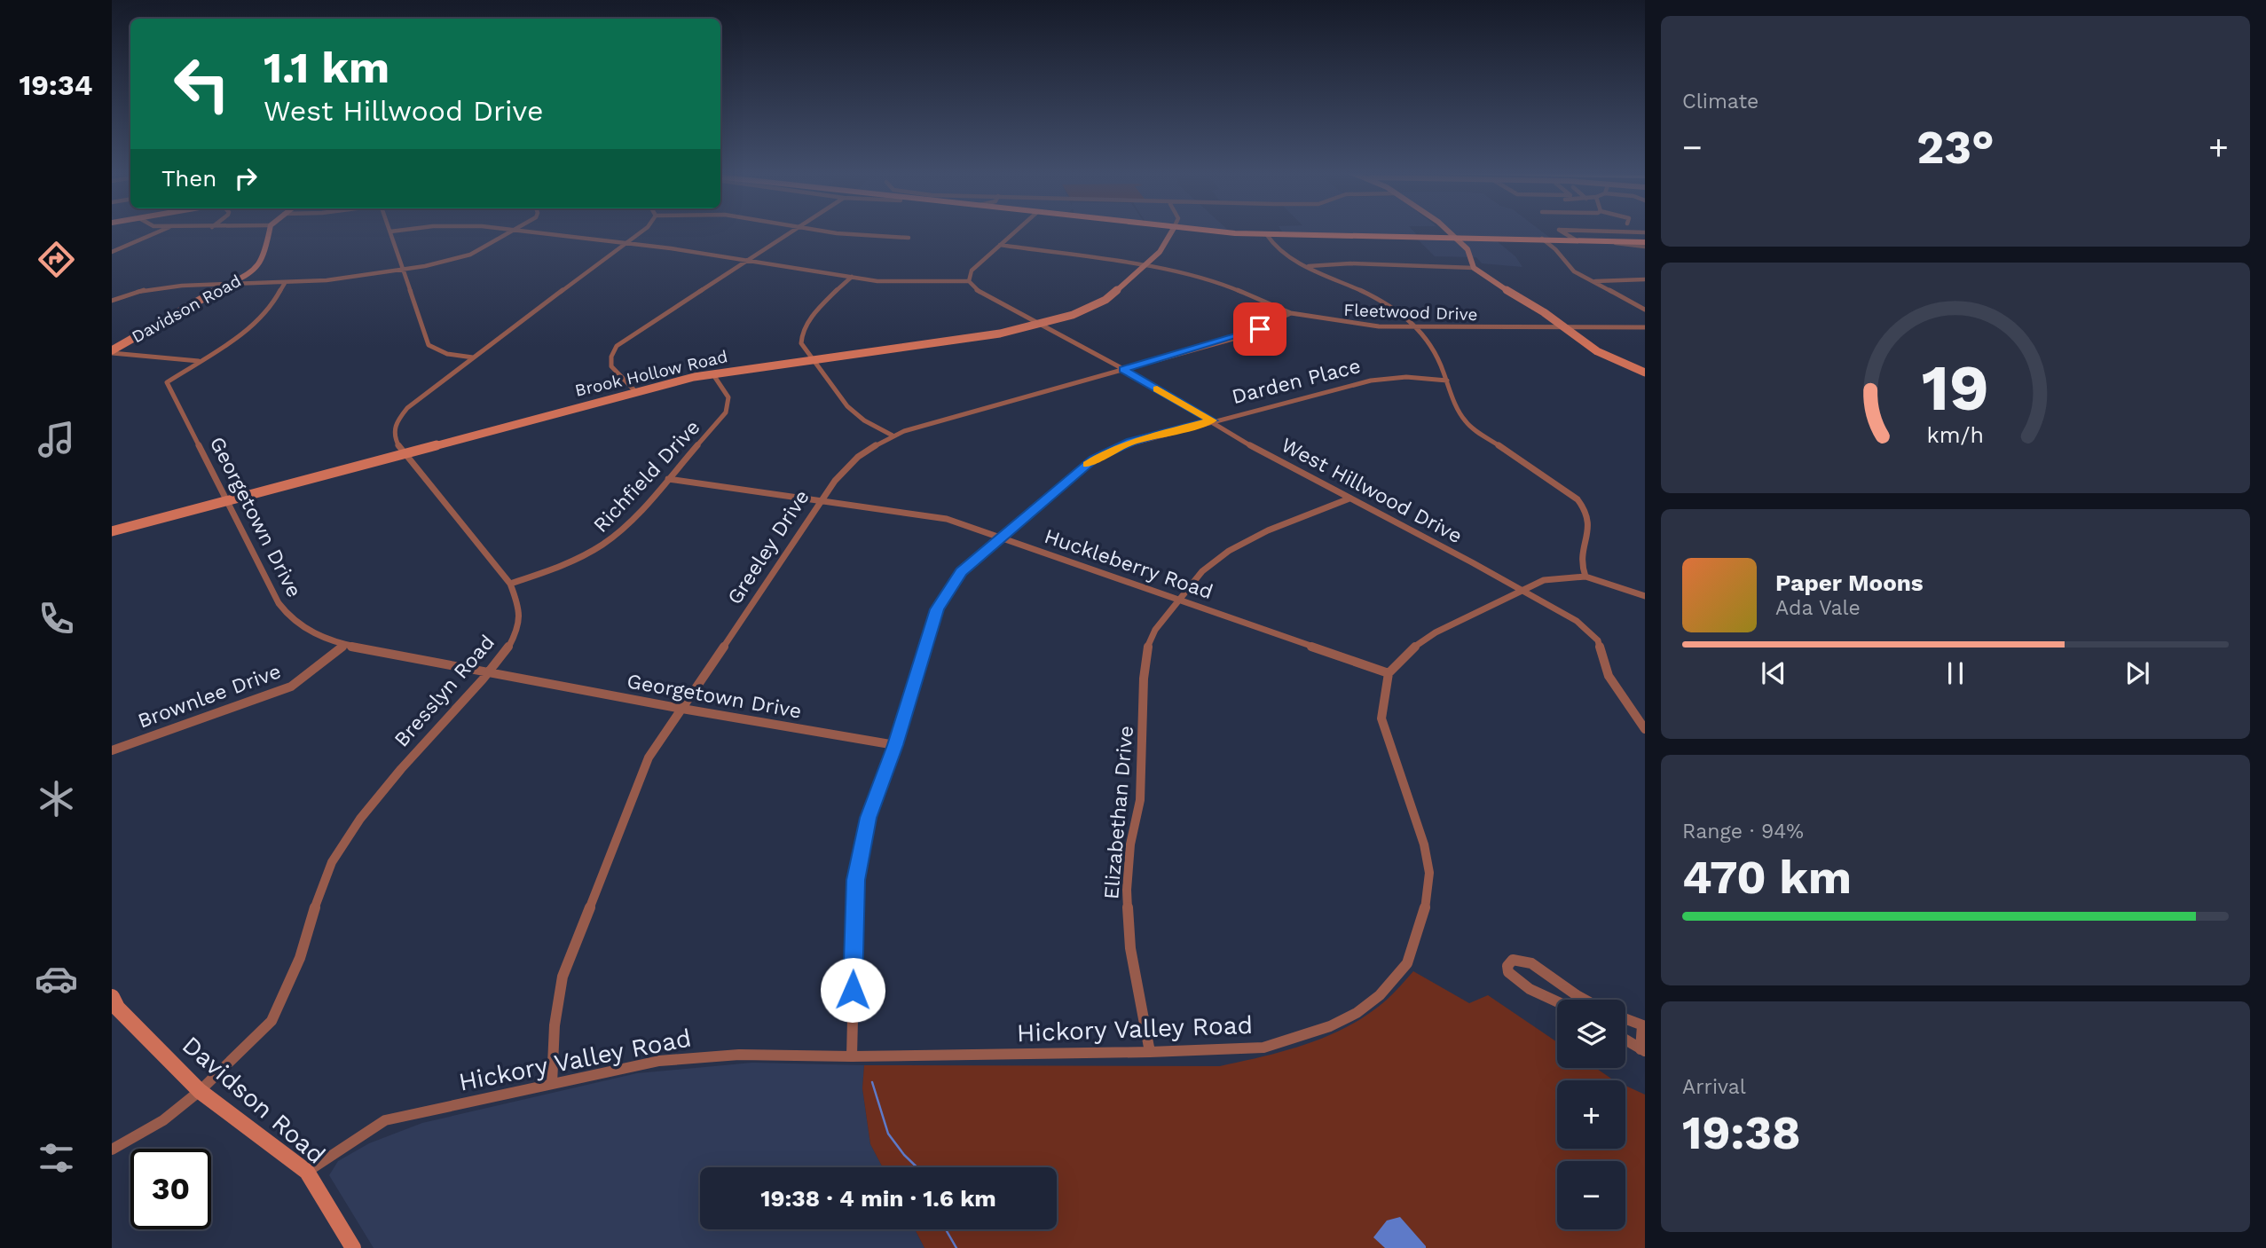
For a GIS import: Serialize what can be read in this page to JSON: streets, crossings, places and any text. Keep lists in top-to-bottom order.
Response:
{
  "streets": {
    "street": [
      "Davidson Road",
      "Fleetwood Drive",
      "Brook Hollow Road",
      "Darden Place",
      "Richfield Drive",
      "West Hillwood Drive",
      "Georgetown Drive",
      "Greeley Drive",
      "Huckleberry Road",
      "Bresslyn Road",
      "Brownlee Drive",
      "Elizabethan Drive",
      "Hickory Valley Road"
    ]
  },
  "crossings": [
    ["Davidson Road", "Bresslyn Road"],
    ["Davidson Road", "Hickory Valley Road"],
    ["Fleetwood Drive", "Brook Hollow Road"],
    ["Fleetwood Drive", "Greeley Drive"],
    ["Brook Hollow Road", "Richfield Drive"],
    ["Brook Hollow Road", "West Hillwood Drive"],
    ["Brook Hollow Road", "Georgetown Drive"],
    ["Brook Hollow Road", "Bresslyn Road"],
    ["Darden Place", "West Hillwood Drive"],
    ["Darden Place", "Georgetown Drive"],
    ["Darden Place", "Huckleberry Road"],
    ["Darden Place", "Hickory Valley Road"],
    ["Richfield Drive", "Huckleberry Road"],
    ["Richfield Drive", "Bresslyn Road"],
    ["West Hillwood Drive", "Greeley Drive"],
    ["West Hillwood Drive", "Elizabethan Drive"],
    ["Georgetown Drive", "Greeley Drive"],
    ["Georgetown Drive", "Bresslyn Road"],
    ["Georgetown Drive", "Brownlee Drive"],
    ["Greeley Drive", "Huckleberry Road"],
    ["Greeley Drive", "Hickory Valley Road"],
    ["Huckleberry Road", "Elizabethan Drive"],
    ["Huckleberry Road", "Hickory Valley Road"],
    ["Elizabethan Drive", "Hickory Valley Road"]
  ],
  "page": {
    "tabs": "19:34",
    "tile": [
      "Climate",
      ["Range · 94%", "470 km"],
      ["Arrival", "19:38"]
    ],
    "turn": ["1.1 km", "West Hillwood Drive"],
    "heat": ["−", "23°", "+"],
    "then": "Then",
    "song": ["Paper Moons", "Ada Vale"],
    "map_buttons": ["+", "−"],
    "limit": "30",
    "trip": "19:38 · 4 min · 1.6 km",
    "gauge": ["19", "km/h"]
  }
}
